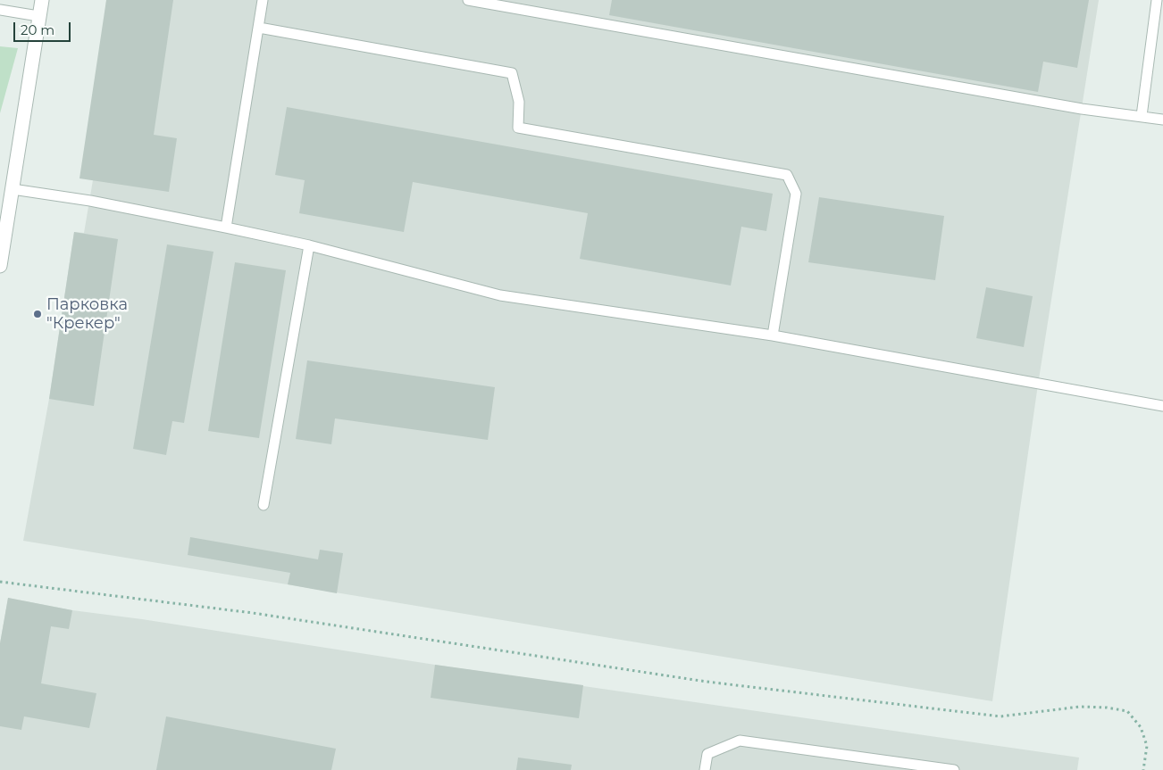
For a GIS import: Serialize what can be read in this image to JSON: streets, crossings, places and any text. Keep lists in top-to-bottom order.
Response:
{
  "places": ["Парковка \"Крекер\""],
  "scale_bar": "20 m"
}
